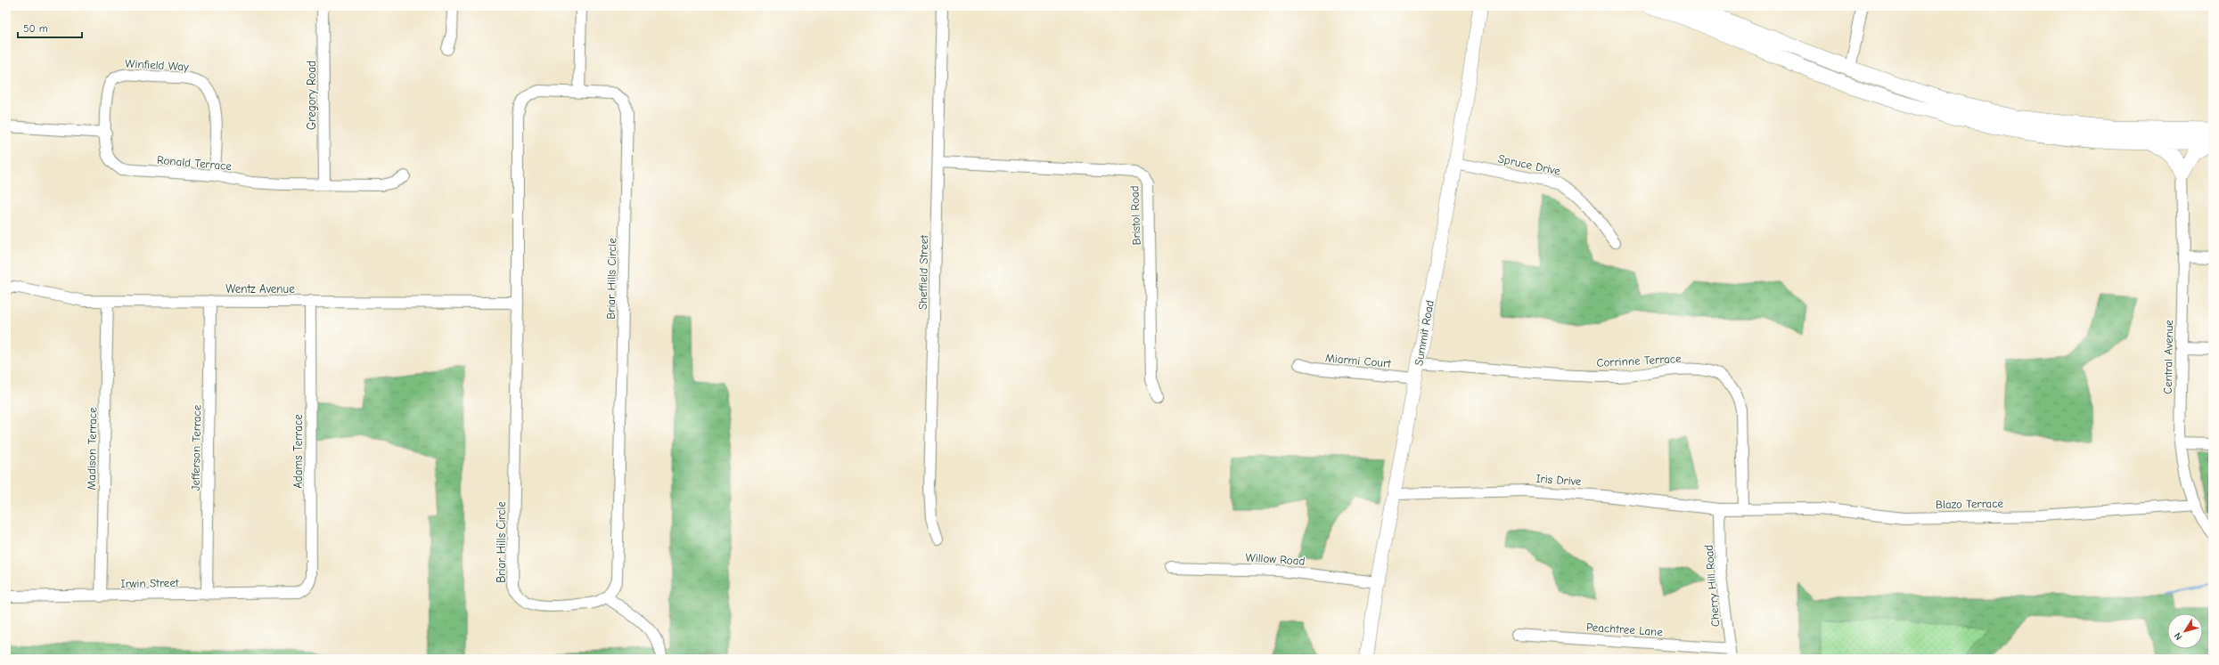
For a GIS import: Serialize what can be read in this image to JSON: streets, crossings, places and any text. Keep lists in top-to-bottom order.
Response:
{
  "streets": {
    "main road": ["Summit Road"],
    "street": [
      "Winfield Way",
      "Gregory Road",
      "Ronald Terrace",
      "Spruce Drive",
      "Bristol Road",
      "Sheffield Street",
      "Briar Hills Circle",
      "Wentz Avenue",
      "Central Avenue",
      "Miarmi Court",
      "Corrinne Terrace",
      "Jefferson Terrace",
      "Madison Terrace",
      "Adams Terrace",
      "Iris Drive",
      "Blazo Terrace",
      "Willow Road",
      "Irwin Street",
      "Cherry Hill Road",
      "Peachtree Lane"
    ]
  },
  "crossings": [
    ["Winfield Way", "Ronald Terrace"],
    ["Gregory Road", "Ronald Terrace"],
    ["Spruce Drive", "Summit Road"],
    ["Bristol Road", "Sheffield Street"],
    ["Briar Hills Circle", "Wentz Avenue"],
    ["Wentz Avenue", "Jefferson Terrace"],
    ["Wentz Avenue", "Madison Terrace"],
    ["Wentz Avenue", "Adams Terrace"],
    ["Summit Road", "Miarmi Court"],
    ["Summit Road", "Corrinne Terrace"],
    ["Summit Road", "Iris Drive"],
    ["Summit Road", "Willow Road"],
    ["Central Avenue", "Blazo Terrace"],
    ["Corrinne Terrace", "Iris Drive"],
    ["Corrinne Terrace", "Blazo Terrace"],
    ["Jefferson Terrace", "Irwin Street"],
    ["Madison Terrace", "Irwin Street"],
    ["Adams Terrace", "Irwin Street"],
    ["Iris Drive", "Blazo Terrace"],
    ["Iris Drive", "Cherry Hill Road"],
    ["Cherry Hill Road", "Peachtree Lane"]
  ],
  "scale_bar": "50 m",
  "north": "bottom left"
}
